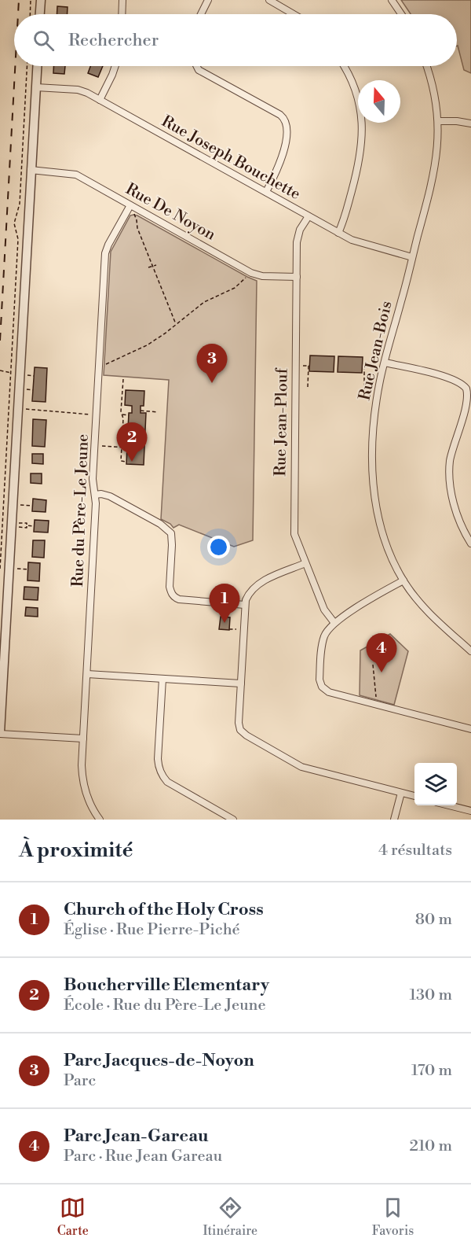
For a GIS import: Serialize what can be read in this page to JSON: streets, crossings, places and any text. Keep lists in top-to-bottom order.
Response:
{
  "streets": {
    "street": [
      "Rue Joseph Bouchette",
      "Rue De Noyon",
      "Rue Jean-Bois",
      "Rue Jean-Plouf",
      "Rue du Père-Le Jeune"
    ]
  },
  "crossings": [
    ["Rue Joseph Bouchette", "Rue Jean-Bois"],
    ["Rue Joseph Bouchette", "Rue Jean-Plouf"],
    ["Rue De Noyon", "Rue Jean-Plouf"],
    ["Rue De Noyon", "Rue du Père-Le Jeune"]
  ],
  "north": "top",
  "page": {
    "search": "Rechercher",
    "pins": [
      "3",
      "2",
      "1",
      "4"
    ],
    "heading": ["À proximité", "4 résultats"],
    "list": [
      {
        "mark": "1",
        "name": "Church of the Holy Cross",
        "note": "Église · Rue Pierre-Piché",
        "value": "80 m"
      },
      {
        "mark": "2",
        "name": "Boucherville Elementary",
        "note": "École · Rue du Père-Le Jeune",
        "value": "130 m"
      },
      {
        "mark": "3",
        "name": "Parc Jacques-de-Noyon",
        "note": "Parc",
        "value": "170 m"
      },
      {
        "mark": "4",
        "name": "Parc Jean-Gareau",
        "note": "Parc · Rue Jean Gareau",
        "value": "210 m"
      }
    ],
    "nav": ["Carte", "Itinéraire", "Favoris"]
  }
}
